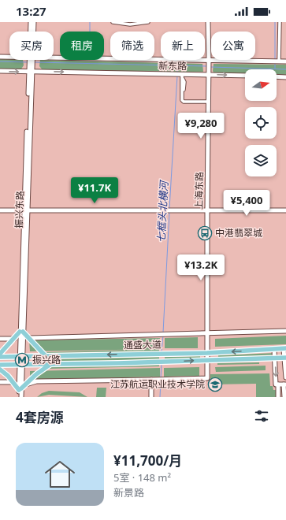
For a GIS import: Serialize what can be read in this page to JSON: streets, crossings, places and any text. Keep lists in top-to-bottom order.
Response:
{
  "streets": {
    "main road": ["通盛大道"],
    "street": ["新东路", "上海东路", "振兴东路"]
  },
  "crossings": [
    ["新东路", "上海东路"],
    ["新东路", "振兴东路"],
    ["上海东路", "通盛大道"],
    ["振兴东路", "通盛大道"]
  ],
  "water": ["七框头北横河"],
  "places": {
    "bus stop": ["中港翡翠城"],
    "metro station": ["振兴路"],
    "school or university": ["江苏航运职业技术学院"]
  },
  "north": "right",
  "page": {
    "status": "13:27",
    "chip": [
      "买房",
      "租房",
      "筛选",
      "新上",
      "公寓"
    ],
    "price": [
      "¥9,280",
      "¥11.7K",
      "¥5,400",
      "¥13.2K"
    ],
    "heading": "4套房源",
    "list": [
      {
        "name": "¥11,700/月",
        "note": "5室 · 148 m² · 新景路"
      }
    ]
  }
}
